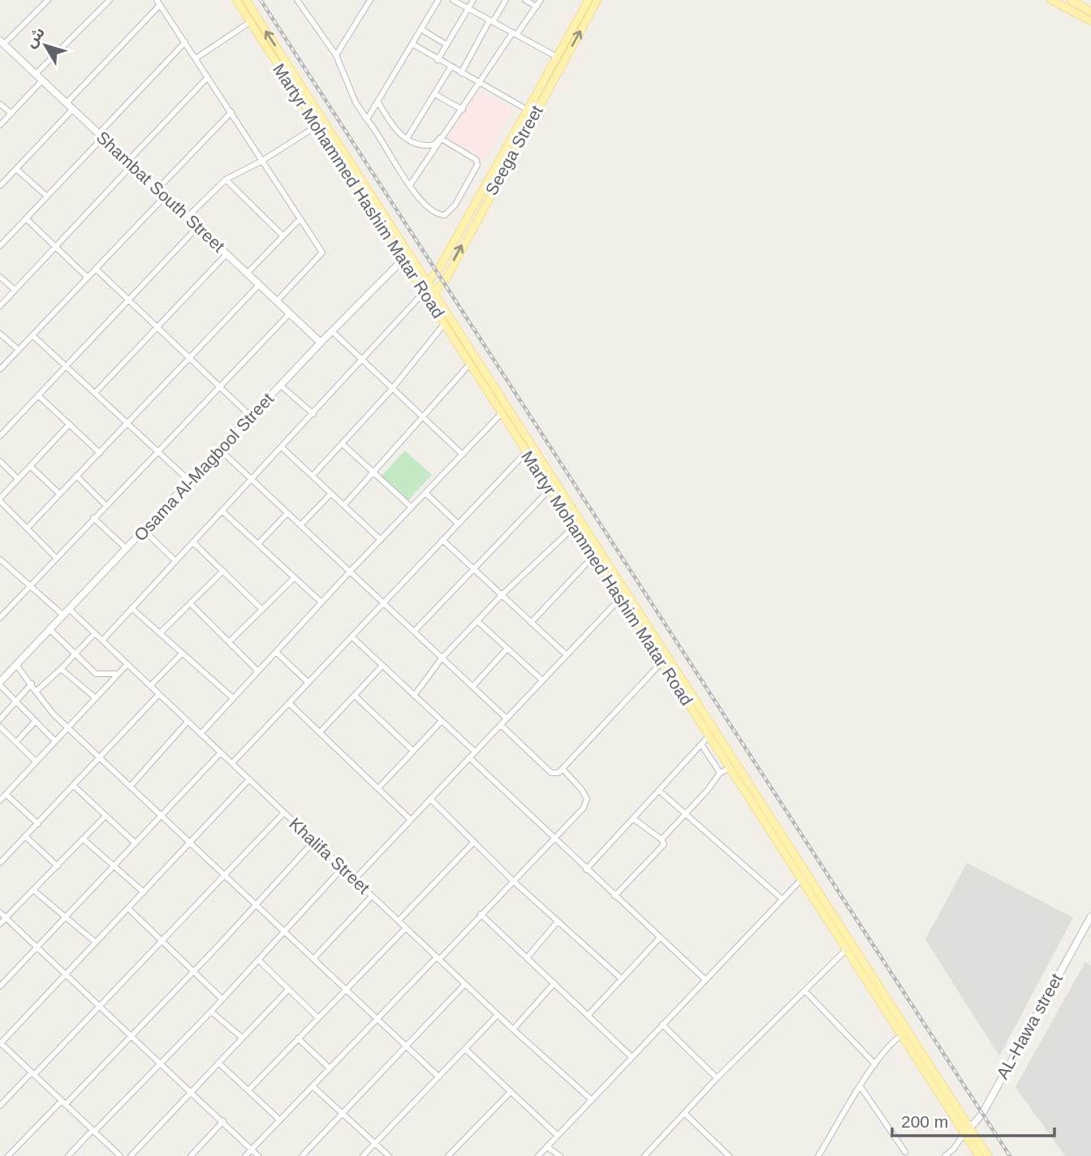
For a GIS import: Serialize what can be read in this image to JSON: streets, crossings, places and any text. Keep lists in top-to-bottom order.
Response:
{
  "streets": {
    "main road": ["Seega Street", "Martyr Mohammed Hashim Matar Road"],
    "street": [
      "Shambat South Street",
      "Osama Al-Magbool Street",
      "Khalifa Street",
      "AL-Hawa street"
    ]
  },
  "crossings": [
    ["Seega Street", "Martyr Mohammed Hashim Matar Road"],
    ["Martyr Mohammed Hashim Matar Road", "Osama Al-Magbool Street"],
    ["Martyr Mohammed Hashim Matar Road", "AL-Hawa street"],
    ["Shambat South Street", "Osama Al-Magbool Street"],
    ["Osama Al-Magbool Street", "Khalifa Street"]
  ],
  "scale_bar": "200 m",
  "north": "top left"
}
